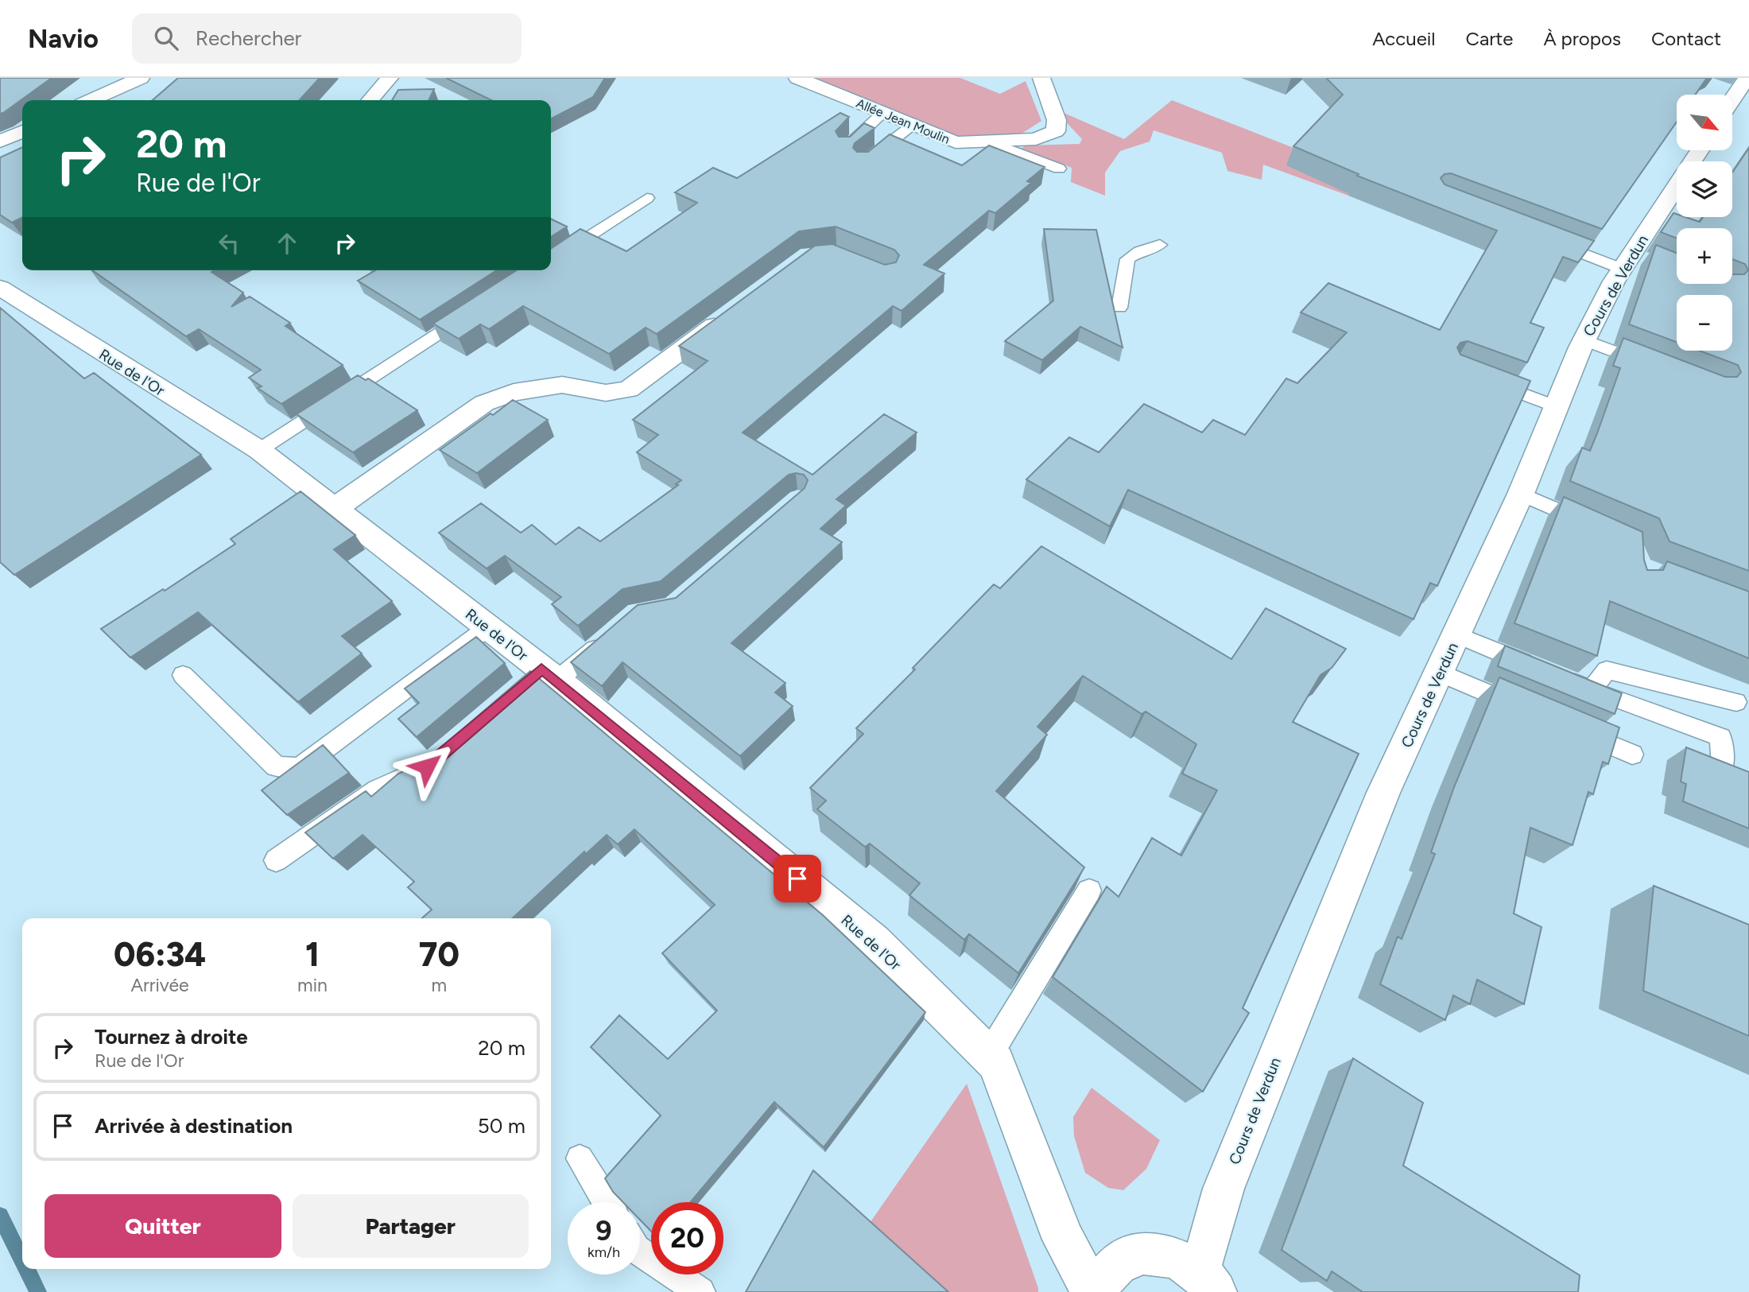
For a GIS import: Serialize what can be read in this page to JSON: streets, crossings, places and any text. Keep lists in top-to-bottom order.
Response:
{
  "streets": {
    "street": ["Allée Jean Moulin", "Cours de Verdun", "Rue de l'Or"]
  },
  "north": "bottom right",
  "page": {
    "header": "Navio",
    "search": "Rechercher",
    "nav": [
      "Accueil",
      "Carte",
      "À propos",
      "Contact"
    ],
    "map_buttons": ["+", "−"],
    "turn": ["20 m", "Rue de l'Or"],
    "eta": [
      "06:34",
      "Arrivée",
      "1",
      "min",
      "70",
      "m"
    ],
    "list": [
      {
        "name": "Tournez à droite",
        "note": "Rue de l'Or",
        "value": "20 m"
      },
      {
        "name": "Arrivée à destination",
        "value": "50 m"
      }
    ],
    "buttons": ["Quitter", "Partager"],
    "speed": "9 km/h",
    "limit": "20"
  }
}
